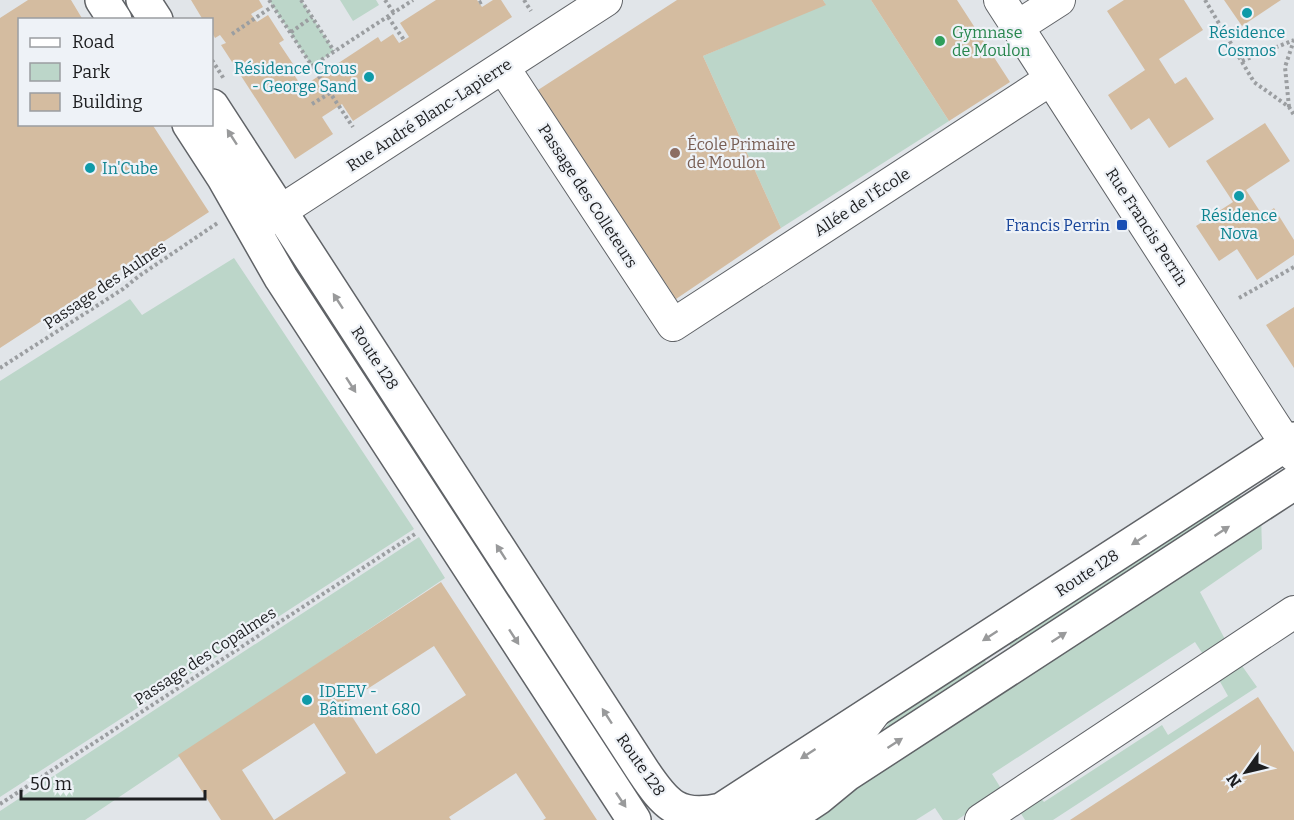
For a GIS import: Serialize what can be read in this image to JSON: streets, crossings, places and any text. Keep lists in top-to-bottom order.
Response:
{
  "streets": {
    "main road": ["Route 128"],
    "street": [
      "Rue André Blanc-Lapierre",
      "Passage des Colleteurs",
      "Allée de l'École",
      "Rue Francis Perrin"
    ],
    "path": ["Passage des Aulnes", "Passage des Copalmes"]
  },
  "crossings": [
    ["Rue André Blanc-Lapierre", "Passage des Colleteurs"],
    ["Rue André Blanc-Lapierre", "Route 128"],
    ["Passage des Colleteurs", "Allée de l'École"],
    ["Allée de l'École", "Rue Francis Perrin"],
    ["Rue Francis Perrin", "Route 128"]
  ],
  "places": {
    "other": [
      "Résidence Cosmos",
      "Gymnase de Moulon",
      "Résidence Crous - George Sand",
      "École Primaire de Moulon",
      "In'Cube",
      "Résidence Nova",
      "IDEEV - Bâtiment 680"
    ],
    "transit": ["Francis Perrin"]
  },
  "legend": ["Road", "Park", "Building"],
  "scale_bar": "50 m",
  "north": "bottom left"
}
